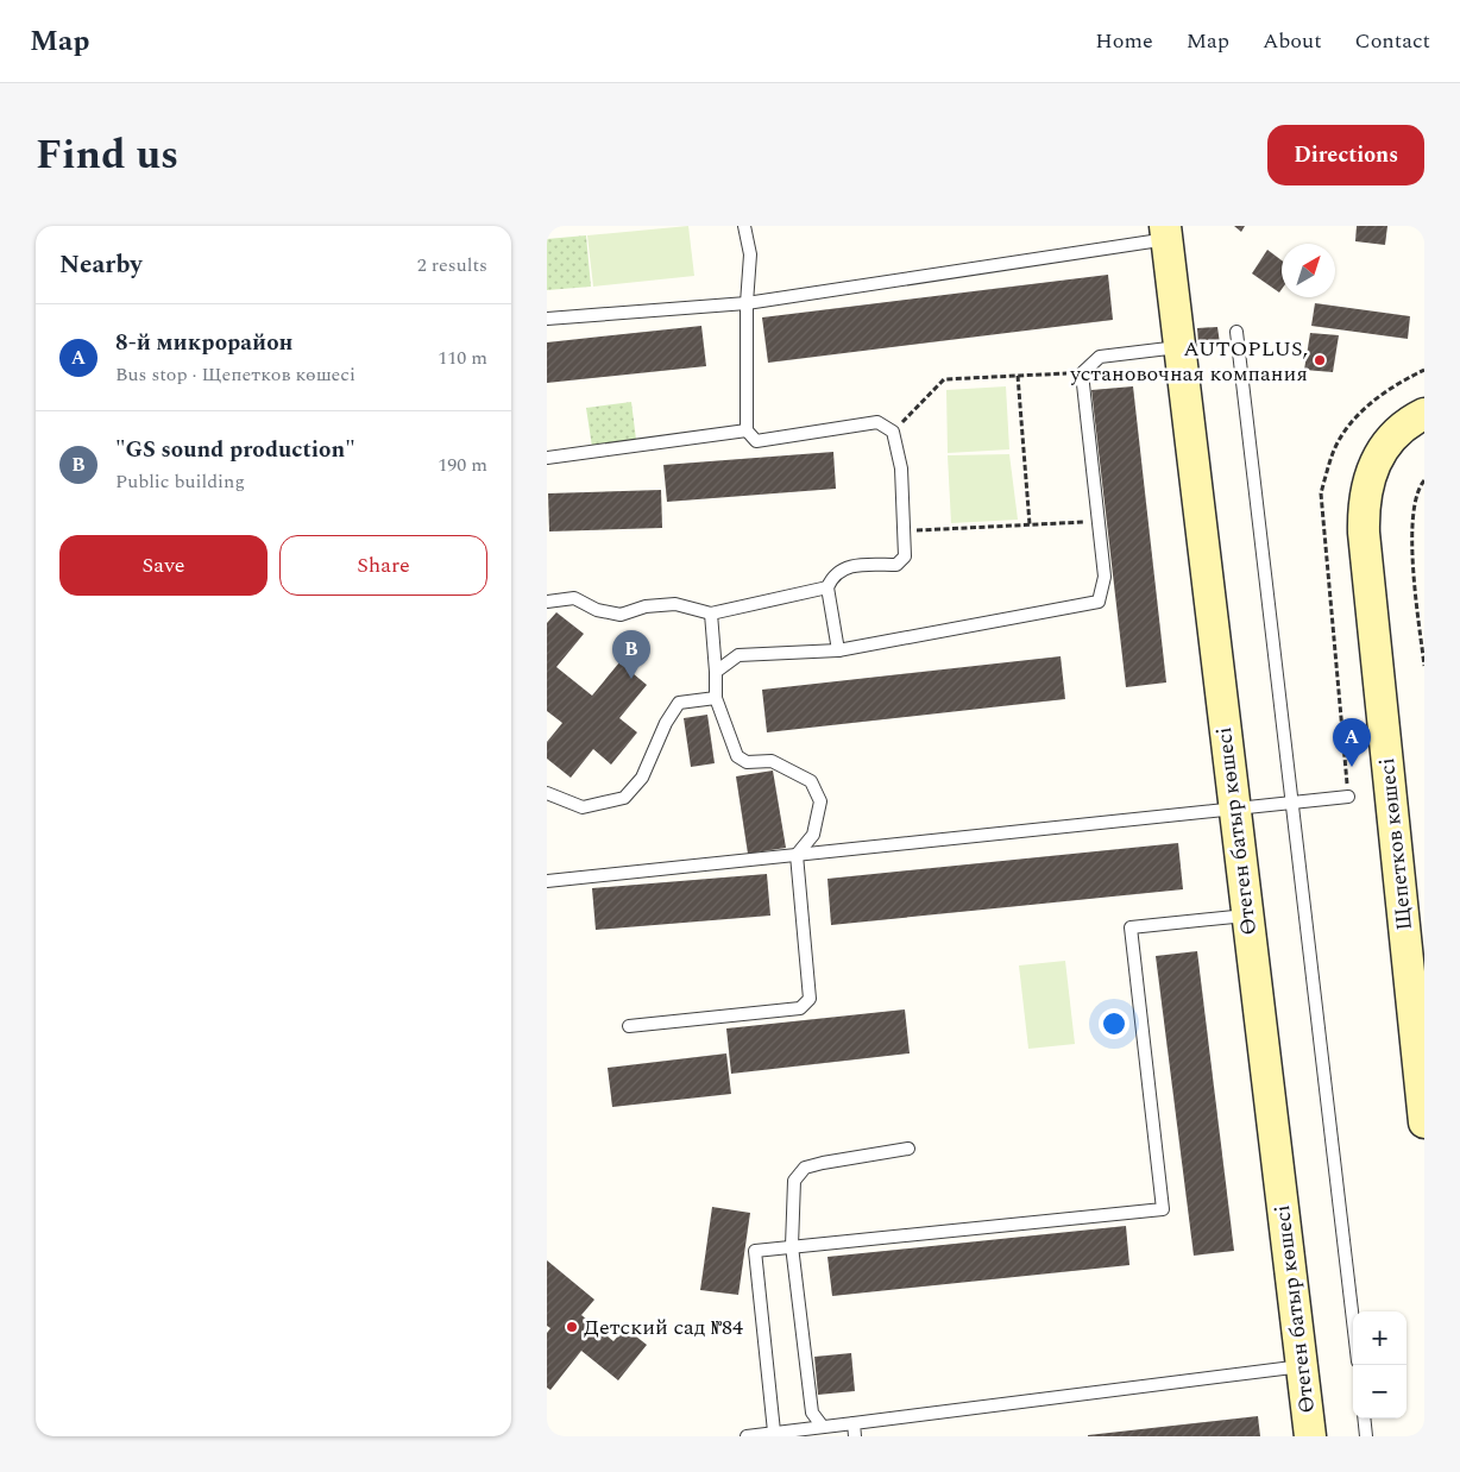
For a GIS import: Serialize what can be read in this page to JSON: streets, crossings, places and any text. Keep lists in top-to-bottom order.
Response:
{
  "streets": {
    "street": ["Өтеген батыр көшесі", "Щепетков көшесі"]
  },
  "places": ["AUTOPLUS, установочная компания", "Детский сад №84"],
  "north": "top right",
  "page": {
    "header": "Map",
    "nav": [
      "Home",
      "Map",
      "About",
      "Contact"
    ],
    "title": "Find us",
    "buttons": [
      "Directions",
      ["Save", "Share"]
    ],
    "heading": ["Nearby", "2 results"],
    "list": [
      {
        "mark": "A",
        "name": "8-й микрорайон",
        "note": "Bus stop · Щепетков көшесі",
        "value": "110 m"
      },
      {
        "mark": "B",
        "name": "\"GS sound production\"",
        "note": "Public building",
        "value": "190 m"
      }
    ],
    "pins": ["B", "A"],
    "map_buttons": ["+", "−"]
  }
}
